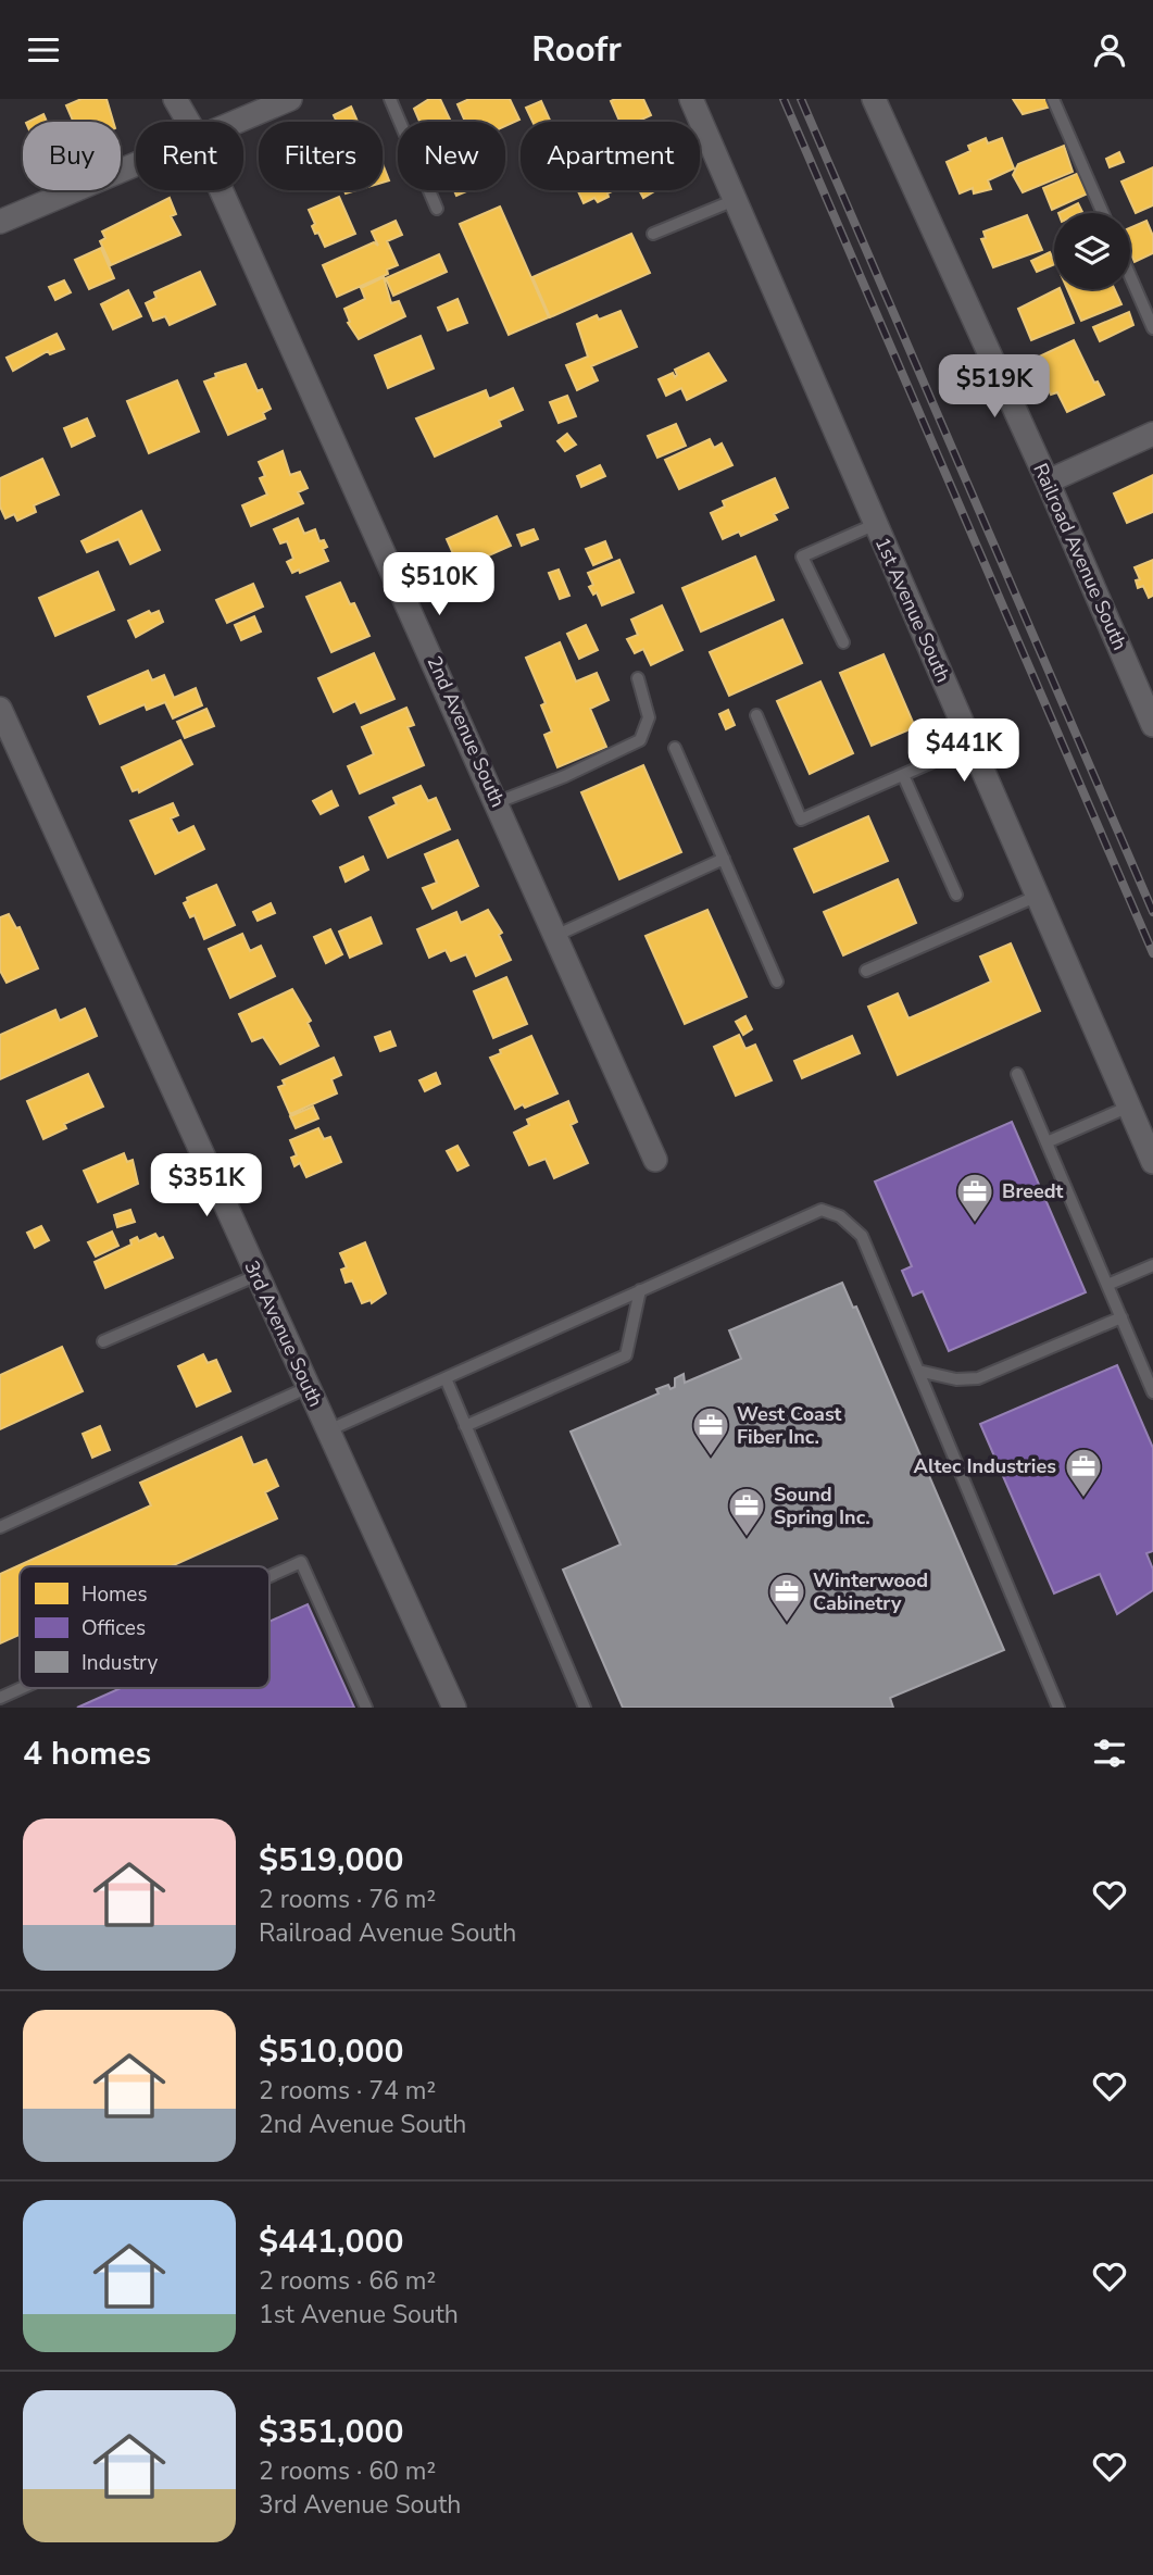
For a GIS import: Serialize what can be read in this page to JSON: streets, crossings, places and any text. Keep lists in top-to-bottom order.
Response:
{
  "streets": {
    "street": [
      "Railroad Avenue South",
      "1st Avenue South",
      "2nd Avenue South",
      "3rd Avenue South"
    ]
  },
  "places": {
    "office": [
      "Breedt",
      "West Coast Fiber Inc.",
      "Altec Industries",
      "Sound Spring Inc.",
      "Winterwood Cabinetry"
    ]
  },
  "legend": ["Homes", "Offices", "Industry"],
  "page": {
    "header": "Roofr",
    "chip": [
      "Buy",
      "Rent",
      "Filters",
      "New",
      "Apartment"
    ],
    "price": [
      "$519K",
      "$510K",
      "$441K",
      "$351K"
    ],
    "heading": "4 homes",
    "list": [
      {
        "name": "$519,000",
        "note": "2 rooms · 76 m² · Railroad Avenue South"
      },
      {
        "name": "$510,000",
        "note": "2 rooms · 74 m² · 2nd Avenue South"
      },
      {
        "name": "$441,000",
        "note": "2 rooms · 66 m² · 1st Avenue South"
      },
      {
        "name": "$351,000",
        "note": "2 rooms · 60 m² · 3rd Avenue South"
      }
    ]
  }
}
